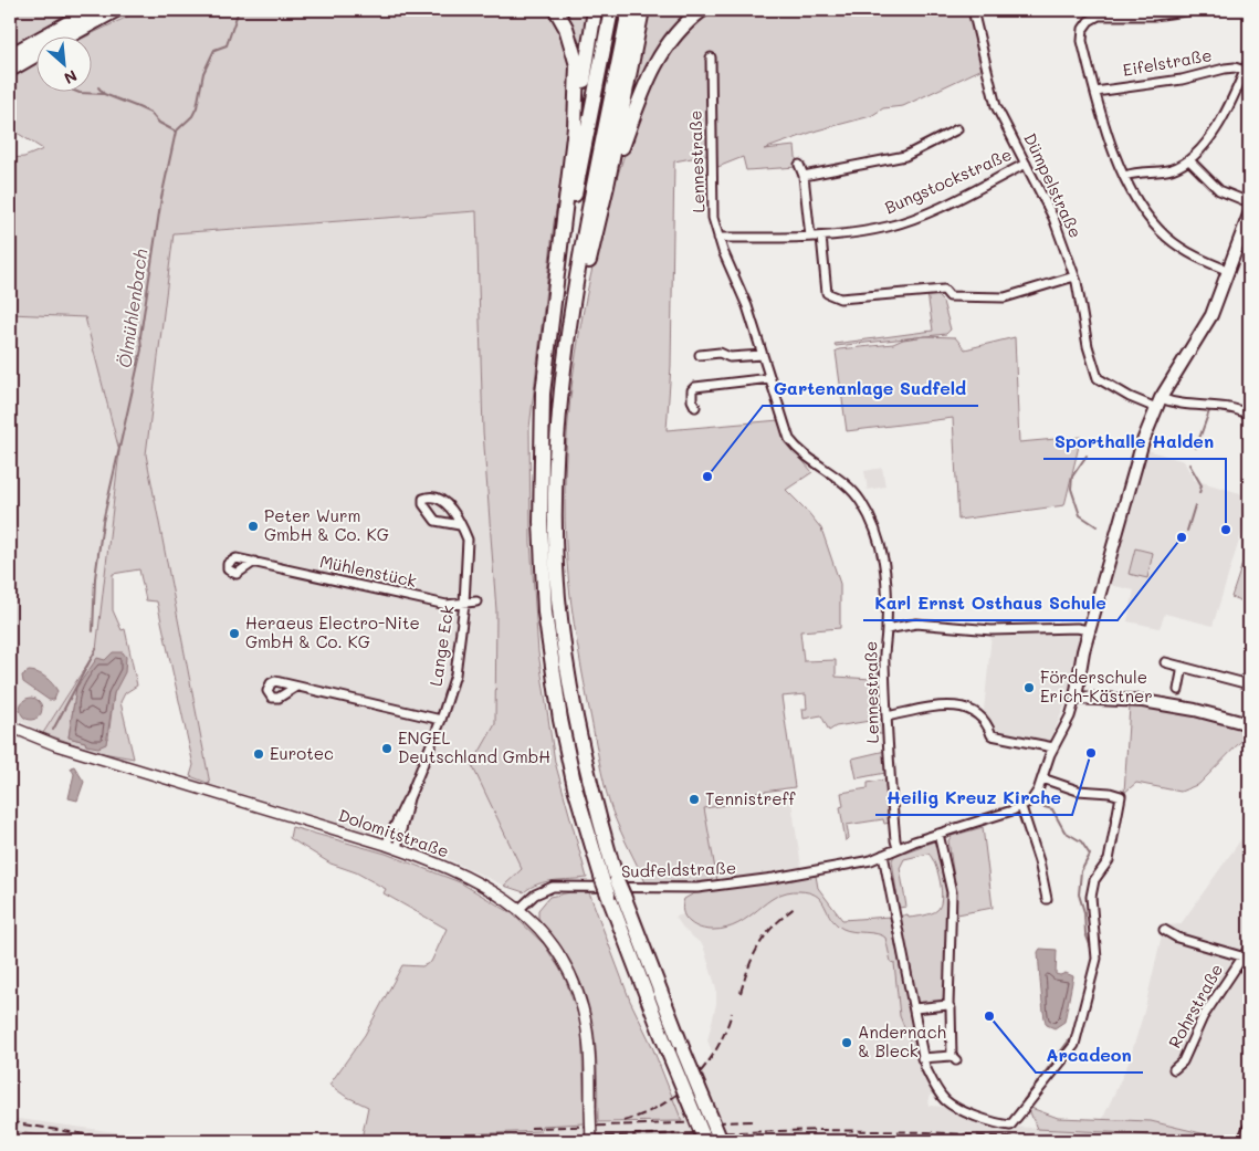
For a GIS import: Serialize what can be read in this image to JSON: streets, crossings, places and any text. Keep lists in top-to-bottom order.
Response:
{
  "streets": {
    "street": [
      "Eifelstraße",
      "Lennestraße",
      "Bungstockstraße",
      "Dümpelstraße",
      "Mühlenstück",
      "Lange Eck",
      "Dolomitstraße",
      "Sudfeldstraße",
      "Rohrstraße"
    ]
  },
  "crossings": [
    ["Lennestraße", "Bungstockstraße"],
    ["Lennestraße", "Sudfeldstraße"],
    ["Bungstockstraße", "Dümpelstraße"],
    ["Mühlenstück", "Lange Eck"],
    ["Lange Eck", "Dolomitstraße"],
    ["Dolomitstraße", "Sudfeldstraße"]
  ],
  "water": ["Ölmühlenbach"],
  "places": [
    "Gartenanlage Sudfeld",
    "Peter Wurm GmbH & Co. KG",
    "Sporthalle Halden",
    "Karl Ernst Osthaus Schule",
    "Heraeus Electro-Nite GmbH & Co. KG",
    "Förderschule Erich-Kästner",
    "ENGEL Deutschland GmbH",
    "Heilig Kreuz Kirche",
    "Eurotec",
    "Tennistreff",
    "Arcadeon",
    "Andernach & Bleck"
  ],
  "north": "bottom right"
}
